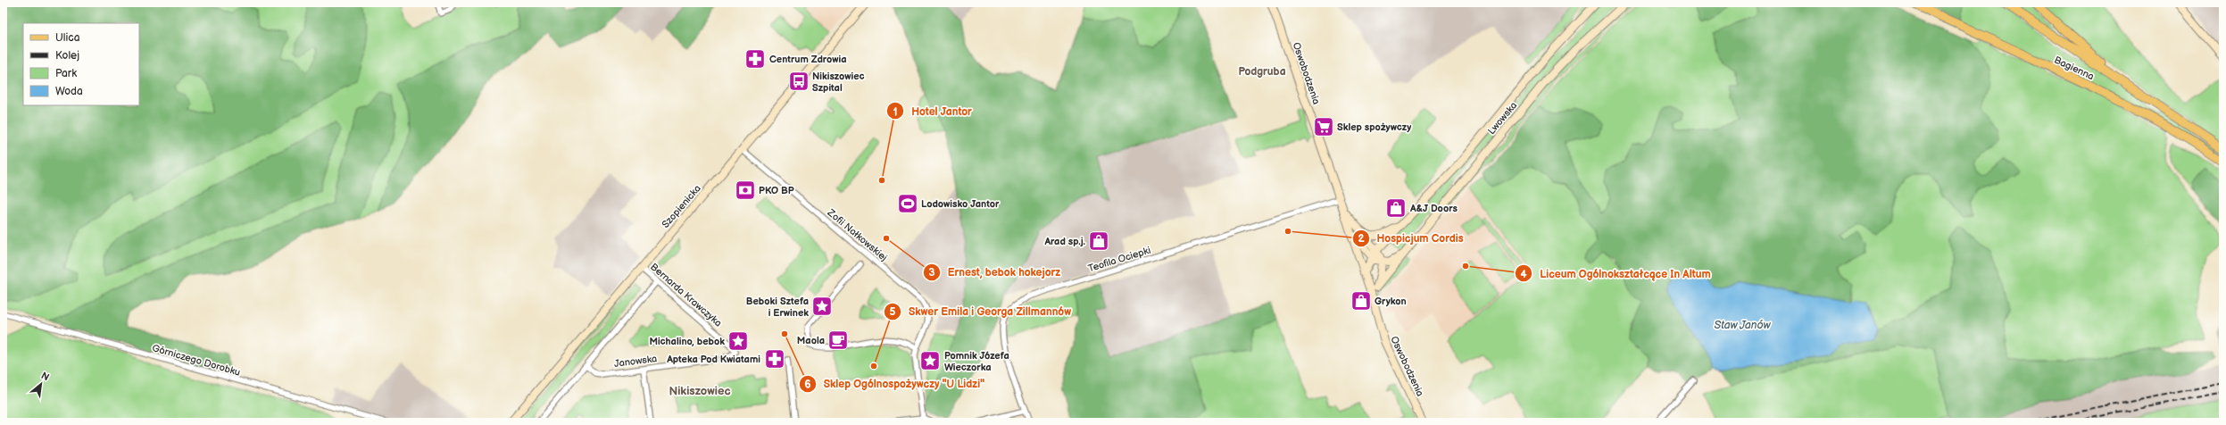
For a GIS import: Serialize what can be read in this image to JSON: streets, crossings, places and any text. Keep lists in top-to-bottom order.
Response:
{
  "streets": {
    "main road": ["Bagienna"],
    "street": [
      "Oswobodzenia",
      "Lwowska",
      "Szopienicka",
      "Zofii Nałkowskiej",
      "Teofila Ociepki",
      "Bernarda Krawczyka",
      "Górniczego Dorobku",
      "Janowska"
    ]
  },
  "crossings": [
    ["Oswobodzenia", "Lwowska"],
    ["Oswobodzenia", "Teofila Ociepki"],
    ["Szopienicka", "Zofii Nałkowskiej"],
    ["Szopienicka", "Bernarda Krawczyka"]
  ],
  "districts": ["Podgruba", "Nikiszowiec"],
  "water": ["Staw Janów"],
  "places": {
    "pharmacy": ["Centrum Zdrowia", "Apteka Pod Kwiatami"],
    "bus stop": ["Nikiszowiec Szpital"],
    "supermarket": ["Sklep spożywczy"],
    "other": [
      "Hotel Jantor",
      "Hospicjum Cordis",
      "Ernest, bebok hokejorz",
      "Liceum Ogólnokształcące In Altum",
      "Sklep Ogólnospożywczy \"U Lidzi\"",
      "Skwer Emila i Georga Zillmannów"
    ],
    "bank": ["PKO BP"],
    "sports": ["Lodowisko Jantor"],
    "shop": ["A&J Doors", "Arad sp.j.", "Grykon"],
    "place": ["Beboki Sztefa i Erwinek", "Michalino, bebok", "Pomnik Józefa Wieczorka"],
    "cafe": ["Maola"]
  },
  "legend": [
    "Ulica",
    "Kolej",
    "Park",
    "Woda"
  ],
  "north": "top right"
}
